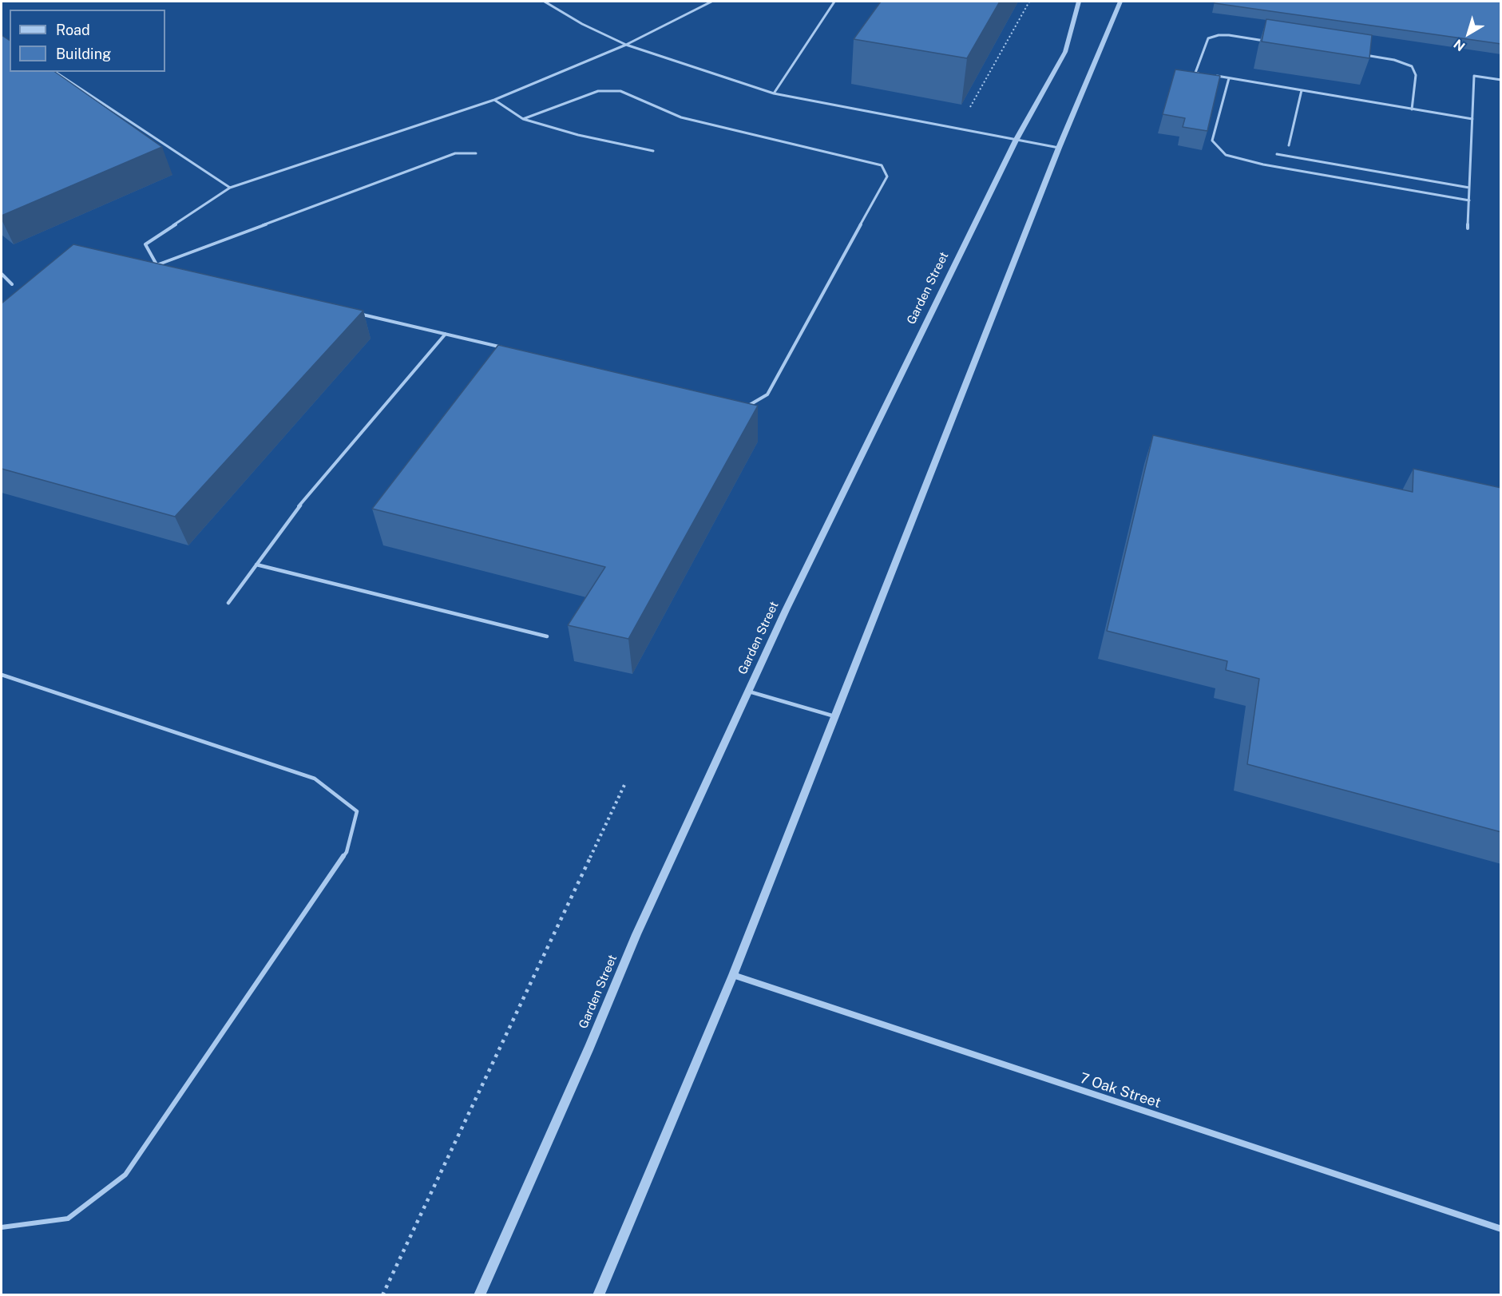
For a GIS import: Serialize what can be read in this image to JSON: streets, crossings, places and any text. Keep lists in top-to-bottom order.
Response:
{
  "streets": {
    "street": ["Garden Street", "7 Oak Street"]
  },
  "legend": ["Road", "Building"],
  "north": "bottom left"
}
